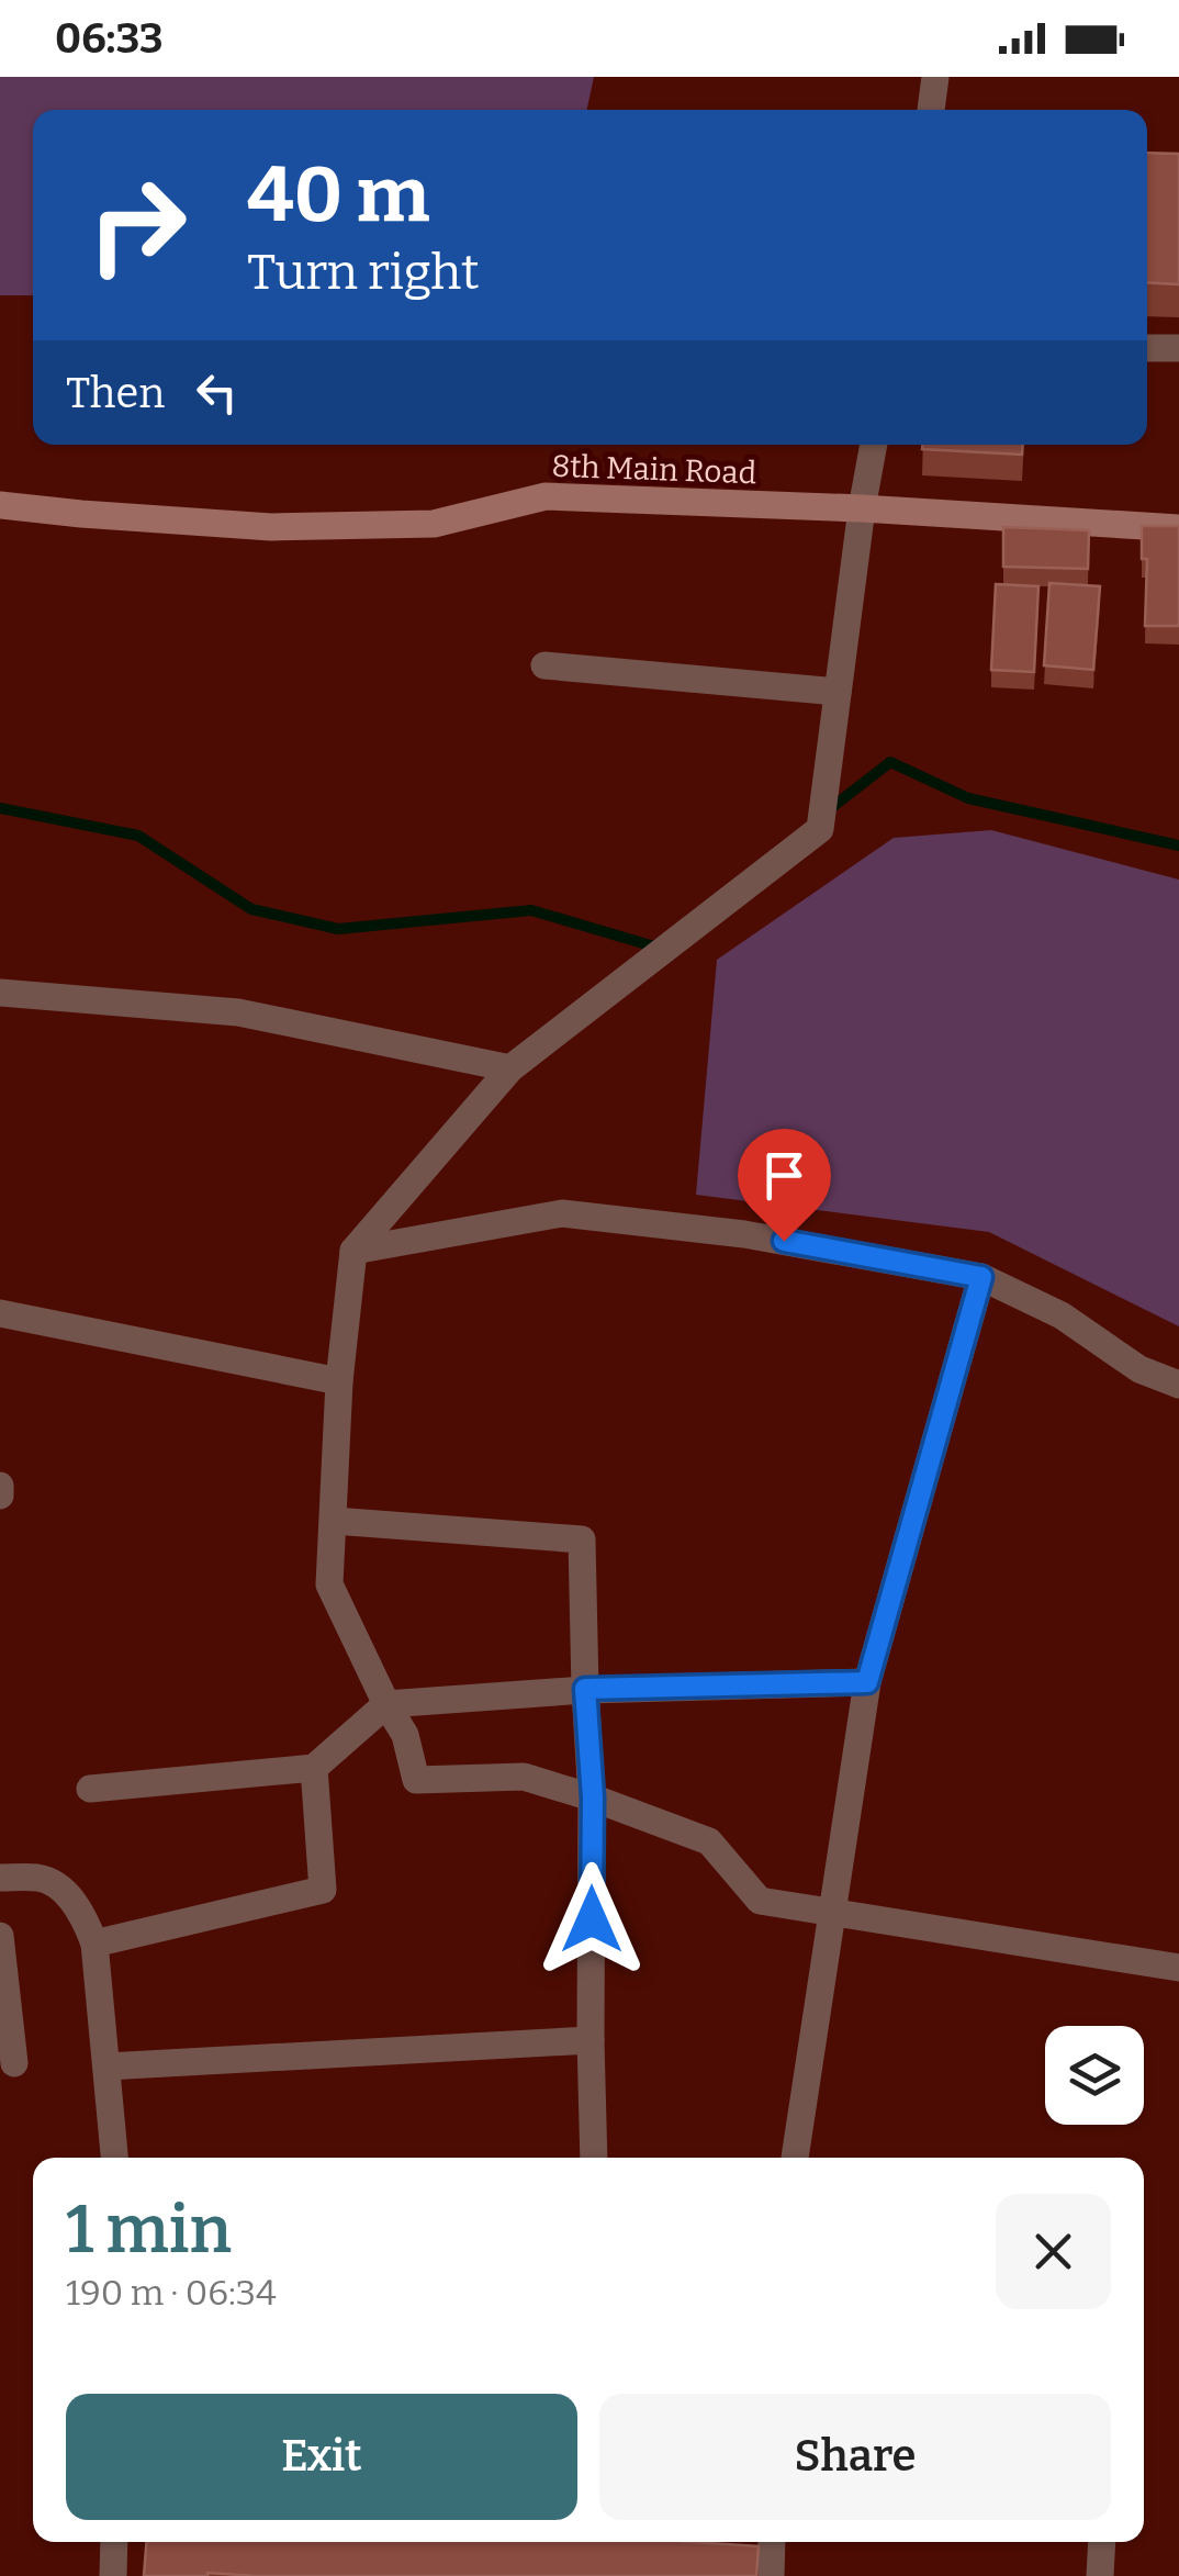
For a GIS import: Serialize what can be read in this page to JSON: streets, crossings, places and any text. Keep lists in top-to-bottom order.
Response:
{
  "streets": {
    "street": ["8th Main Road"]
  },
  "page": {
    "status": "06:33",
    "turn": ["40 m", "Turn right"],
    "then": "Then",
    "heading": ["1 min", "190 m · 06:34"],
    "buttons": ["Exit", "Share"]
  }
}
